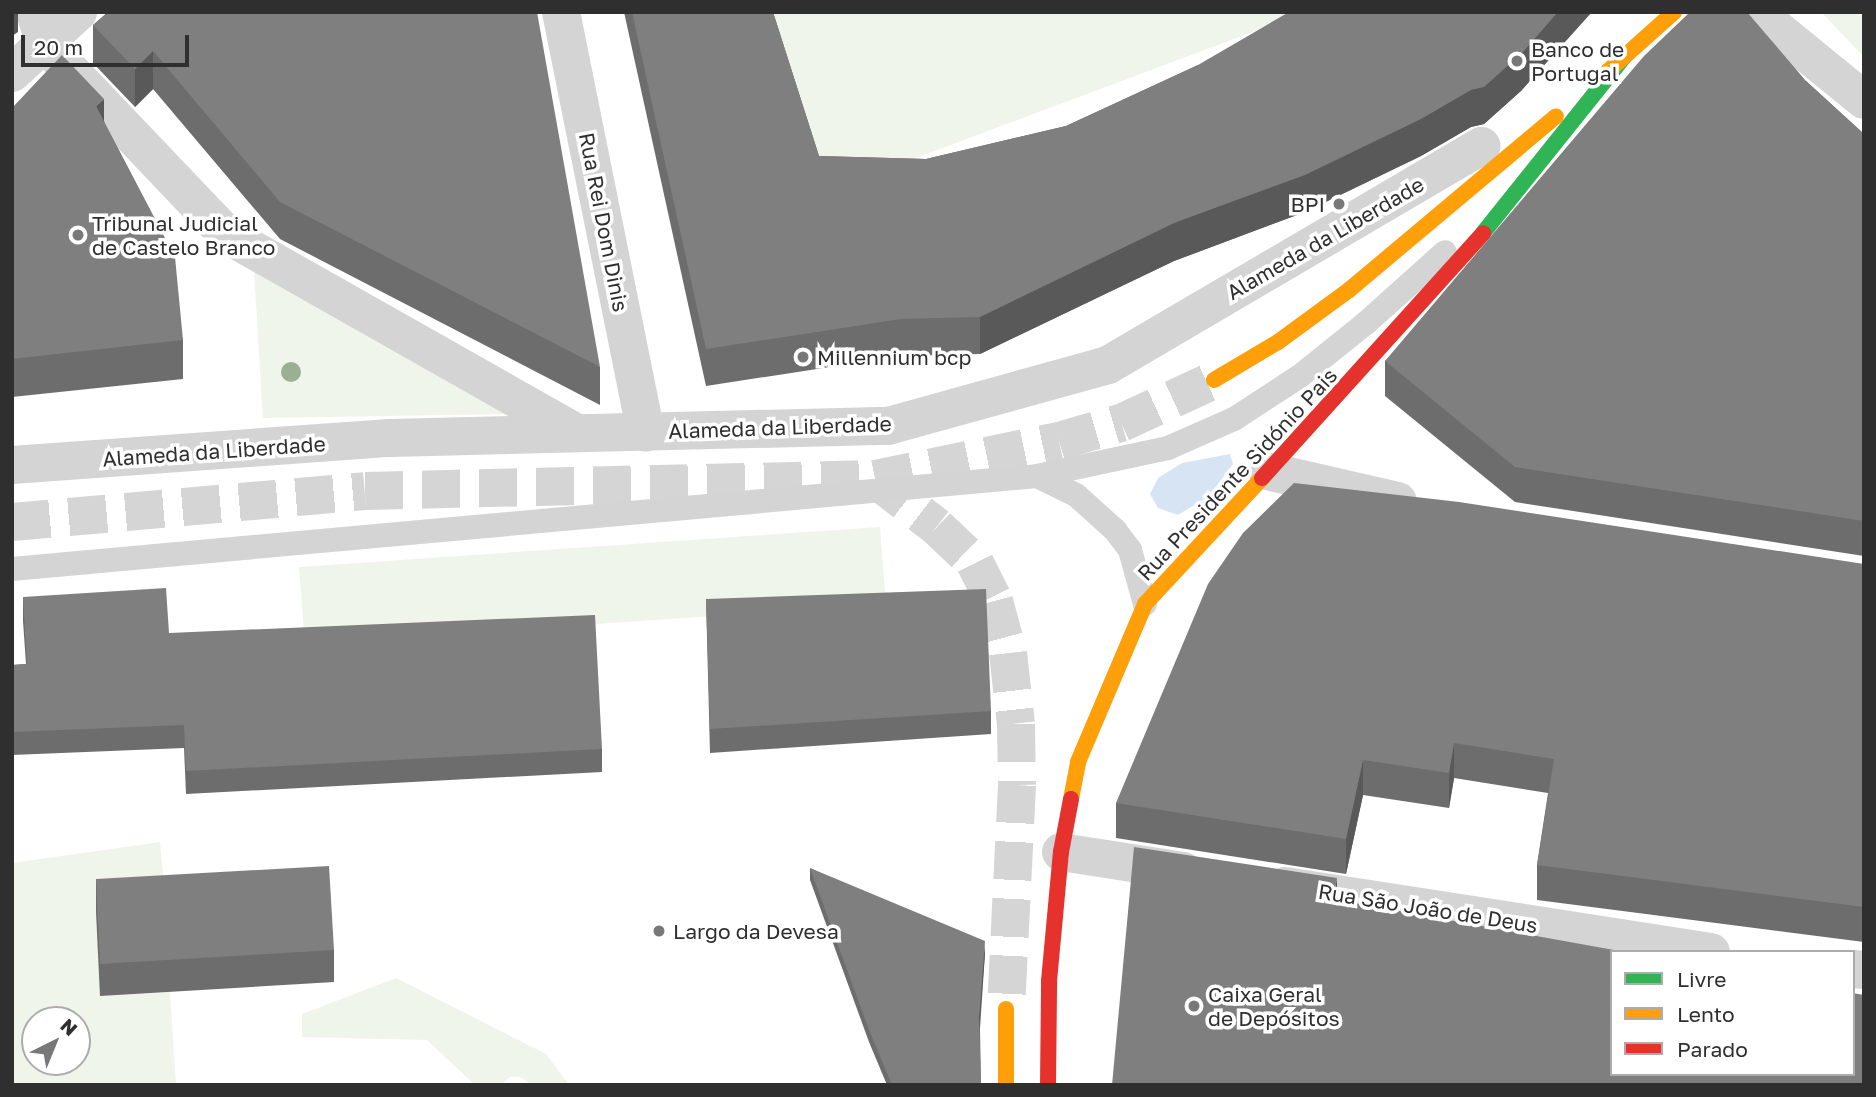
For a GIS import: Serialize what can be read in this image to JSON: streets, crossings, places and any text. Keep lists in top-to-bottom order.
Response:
{
  "streets": {
    "main road": ["Rua Presidente Sidónio Pais"],
    "street": ["Rua Rei Dom Dinis", "Alameda da Liberdade", "Rua São João de Deus"]
  },
  "crossings": [
    ["Rua Rei Dom Dinis", "Alameda da Liberdade"]
  ],
  "places": [
    "Banco de Portugal",
    "BPI",
    "Tribunal Judicial de Castelo Branco",
    "Millennium bcp",
    "Largo da Devesa",
    "Caixa Geral de Depósitos"
  ],
  "legend": ["Livre", "Lento", "Parado"],
  "scale_bar": "20 m",
  "north": "top right"
}
